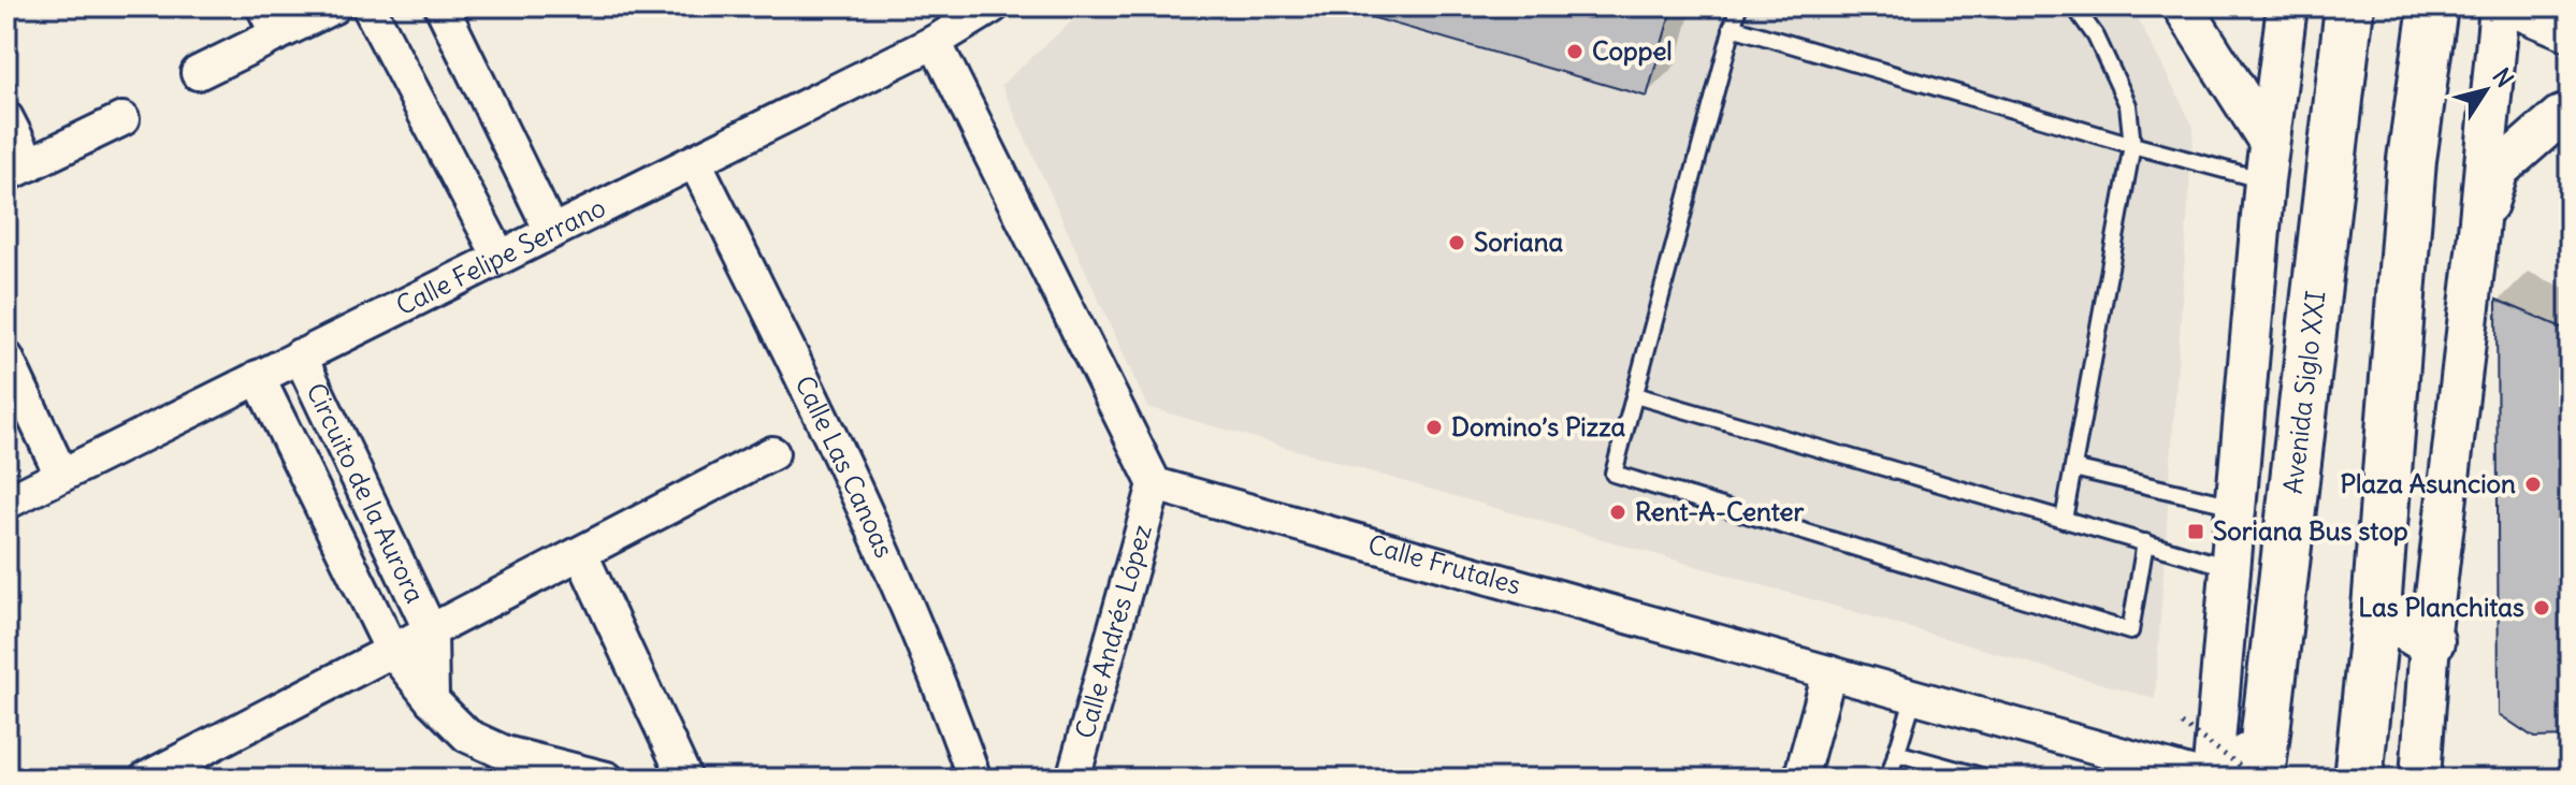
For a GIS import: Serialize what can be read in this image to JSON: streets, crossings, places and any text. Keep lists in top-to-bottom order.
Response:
{
  "streets": {
    "highway": ["Avenida Siglo XXI"],
    "street": [
      "Calle Felipe Serrano",
      "Calle Las Canoas",
      "Circuito de la Aurora",
      "Calle Frutales",
      "Calle Andrés López"
    ]
  },
  "crossings": [
    ["Calle Felipe Serrano", "Calle Las Canoas"],
    ["Calle Felipe Serrano", "Circuito de la Aurora"],
    ["Calle Frutales", "Calle Andrés López"]
  ],
  "places": {
    "other": [
      "Coppel",
      "Soriana",
      "Domino’s Pizza",
      "Plaza Asuncion",
      "Rent-A-Center",
      "Las Planchitas"
    ],
    "transit": ["Soriana Bus stop"]
  },
  "north": "top right"
}
